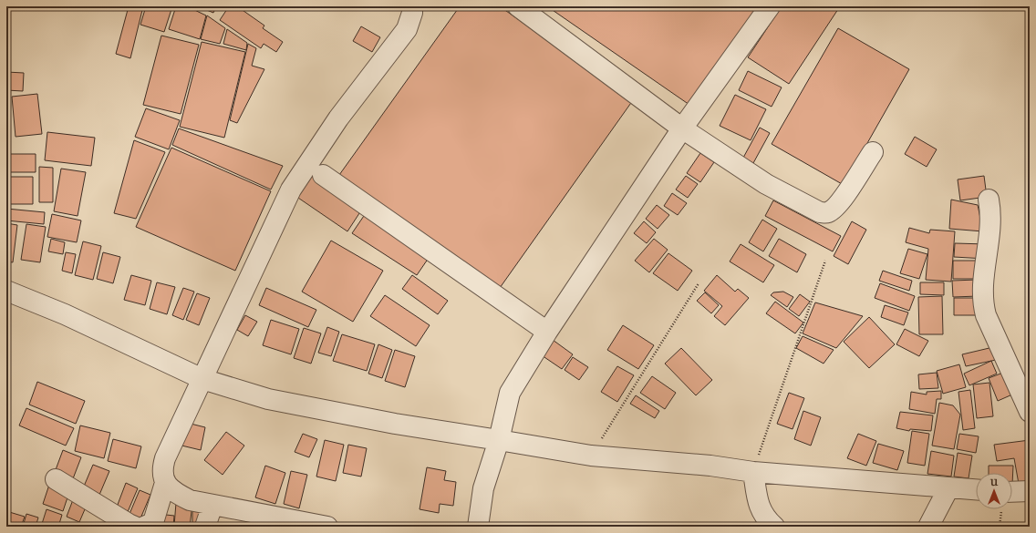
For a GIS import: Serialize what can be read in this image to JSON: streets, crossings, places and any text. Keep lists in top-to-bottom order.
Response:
{
  "north": "top"
}
